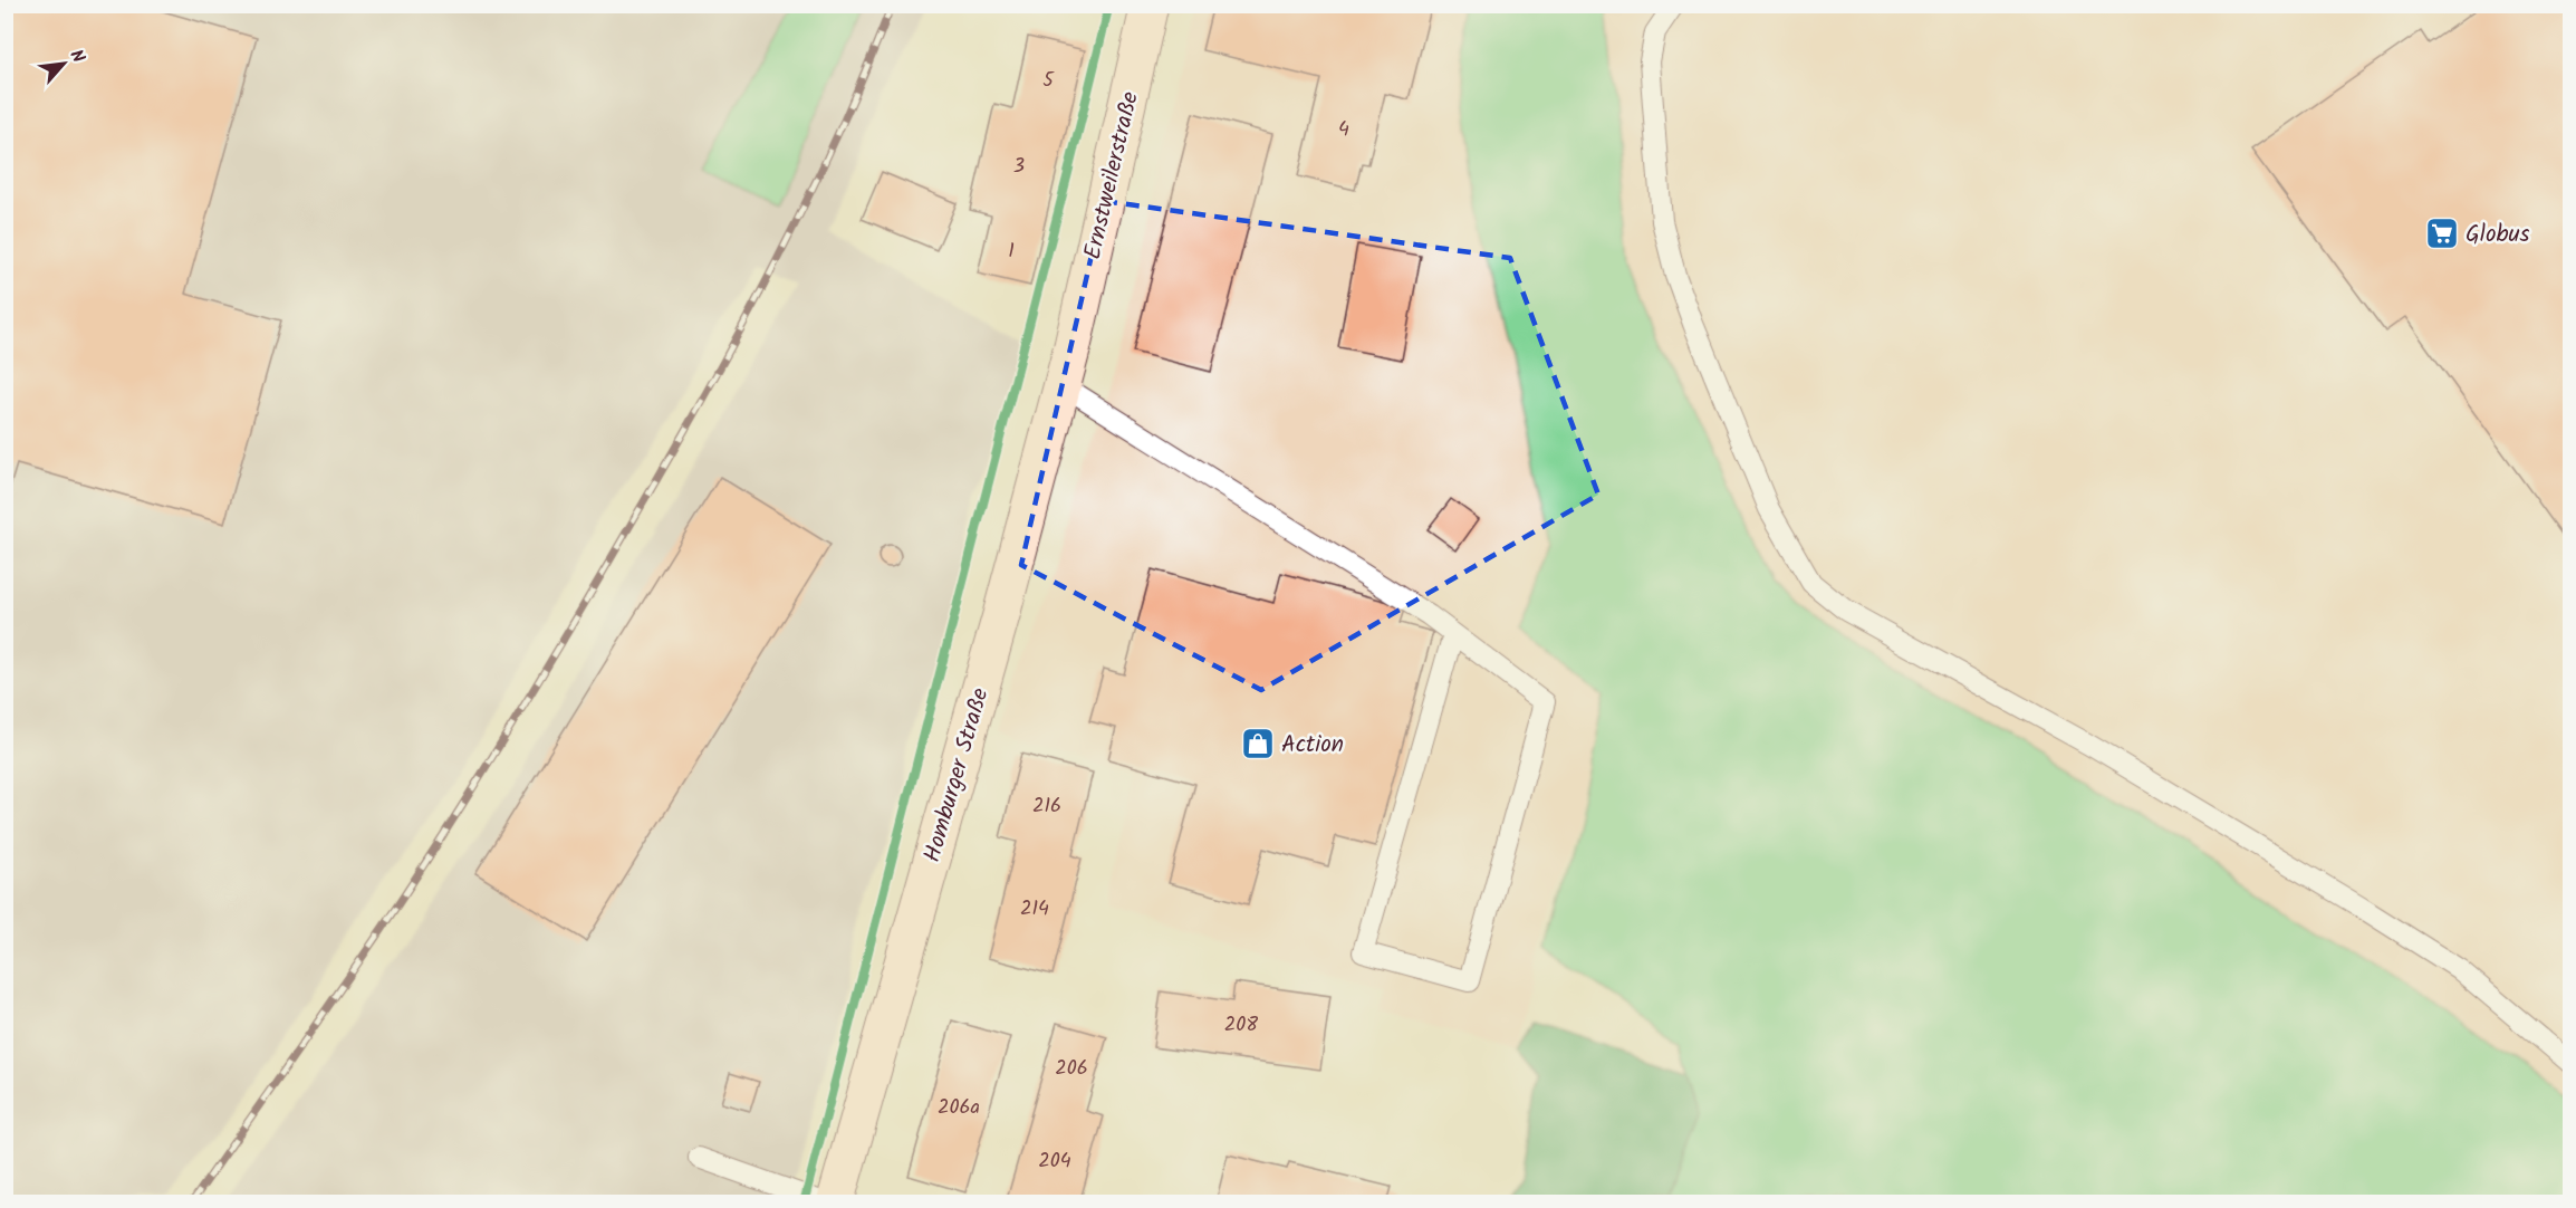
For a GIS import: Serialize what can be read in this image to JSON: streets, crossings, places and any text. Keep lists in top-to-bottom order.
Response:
{
  "streets": {
    "main road": ["Ernstweilerstraße", "Homburger Straße"]
  },
  "crossings": [
    ["Ernstweilerstraße", "Homburger Straße"]
  ],
  "places": {
    "supermarket": ["Globus"],
    "shop": ["Action"]
  },
  "house_numbers": [
    "5",
    "4",
    "3",
    "1",
    "216",
    "214",
    "208",
    "206",
    "206a",
    "204"
  ],
  "north": "top right"
}
